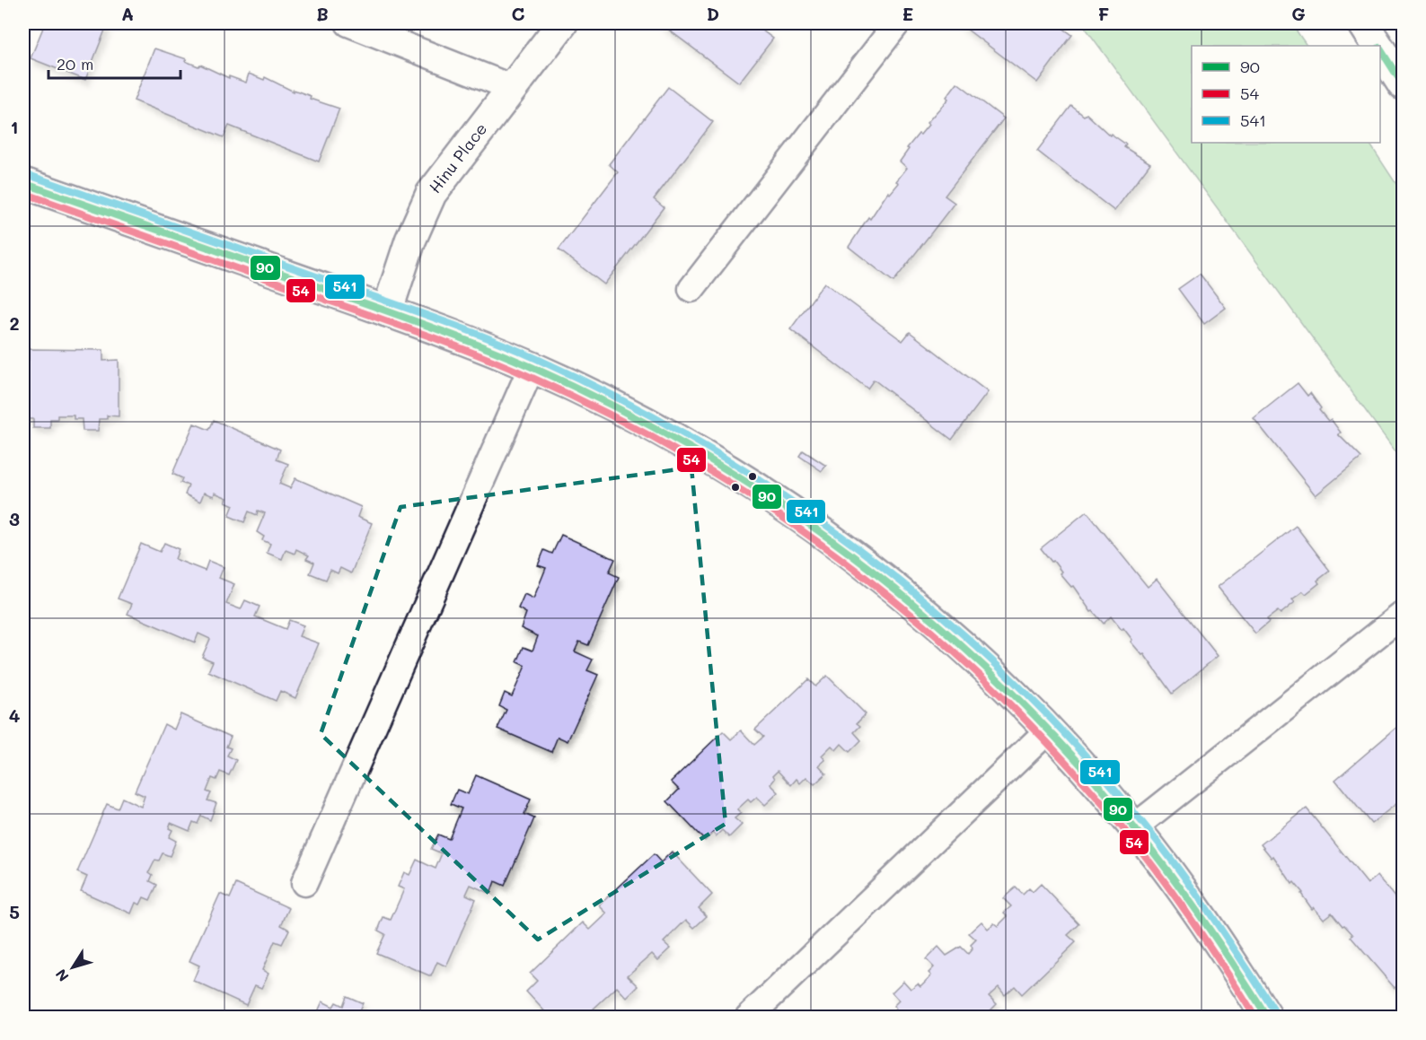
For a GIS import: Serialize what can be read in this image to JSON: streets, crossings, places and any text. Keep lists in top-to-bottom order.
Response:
{
  "streets": {
    "main road": ["Hinu Place"]
  },
  "lines": ["transit line 90", "transit line 541", "transit line 54"],
  "legend": ["90", "54", "541"],
  "scale_bar": "20 m",
  "north": "bottom left",
  "grid": {
    "columns": [
      "A",
      "B",
      "C",
      "D",
      "E",
      "F",
      "G"
    ],
    "rows": [
      "1",
      "2",
      "3",
      "4",
      "5"
    ]
  }
}
